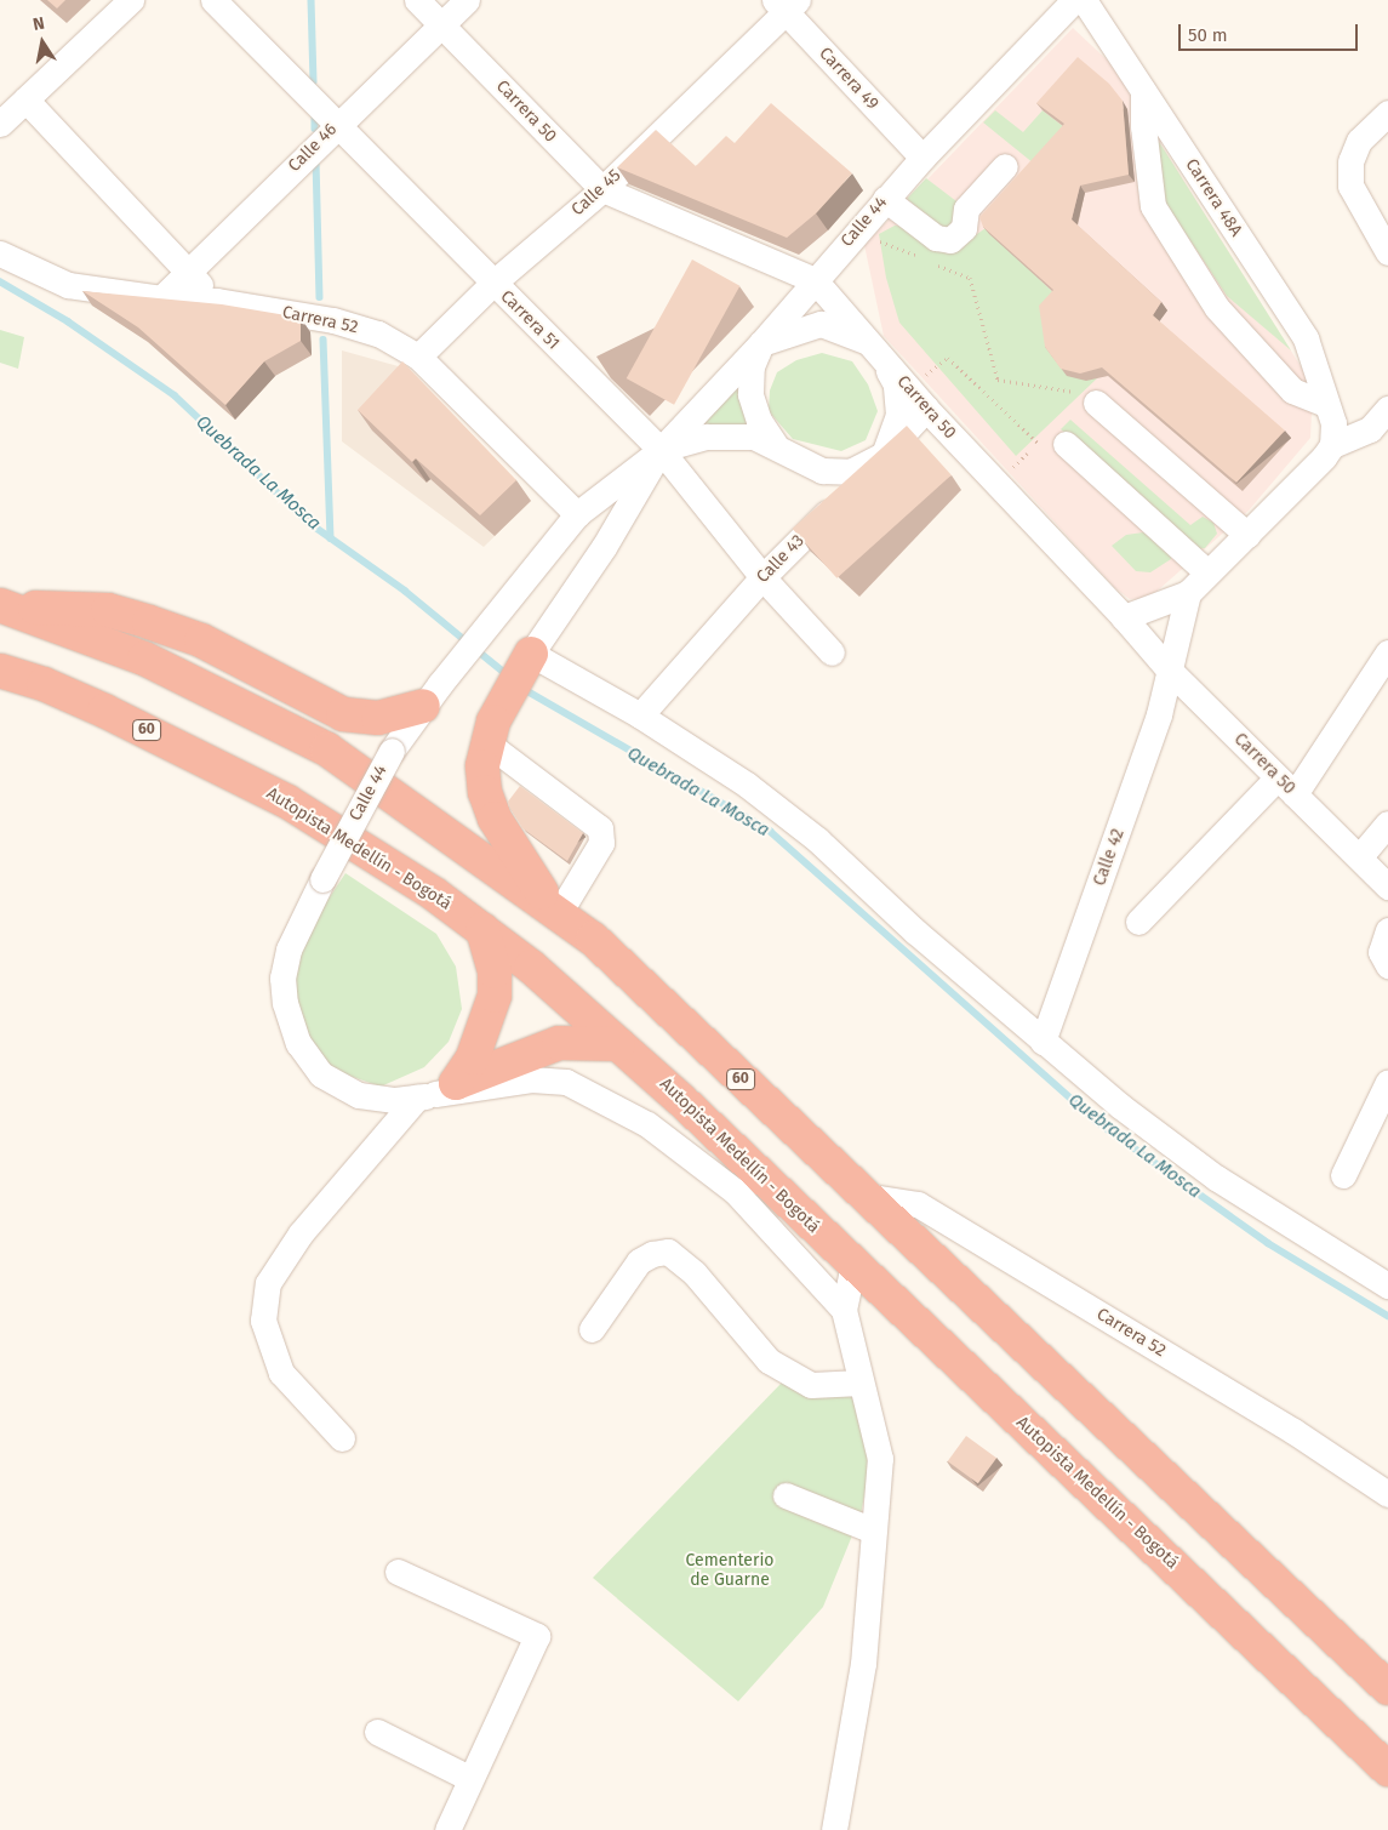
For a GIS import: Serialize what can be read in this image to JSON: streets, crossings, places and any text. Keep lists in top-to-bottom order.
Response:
{
  "streets": {
    "highway": ["60", "Autopista Medellín - Bogotá"],
    "street": [
      "Carrera 49",
      "Carrera 50",
      "Calle 46",
      "Calle 45",
      "Carrera 48A",
      "Calle 44",
      "Carrera 52",
      "Carrera 51",
      "Calle 43",
      "Calle 42"
    ]
  },
  "crossings": [
    ["Carrera 49", "Calle 45"],
    ["Carrera 49", "Calle 44"],
    ["Carrera 50", "Calle 46"],
    ["Carrera 50", "Calle 45"],
    ["Carrera 50", "Calle 44"],
    ["Carrera 50", "Calle 43"],
    ["Carrera 50", "Calle 42"],
    ["Calle 46", "Carrera 52"],
    ["Calle 46", "Carrera 51"],
    ["Calle 45", "Carrera 52"],
    ["Calle 45", "Carrera 51"],
    ["Calle 44", "Carrera 52"],
    ["Calle 44", "Carrera 51"],
    ["Calle 44", "Calle 43"],
    ["Carrera 52", "60"],
    ["Carrera 51", "Calle 43"]
  ],
  "water": ["Quebrada La Mosca"],
  "parks": ["Cementerio de Guarne"],
  "scale_bar": "50 m",
  "north": "top"
}
